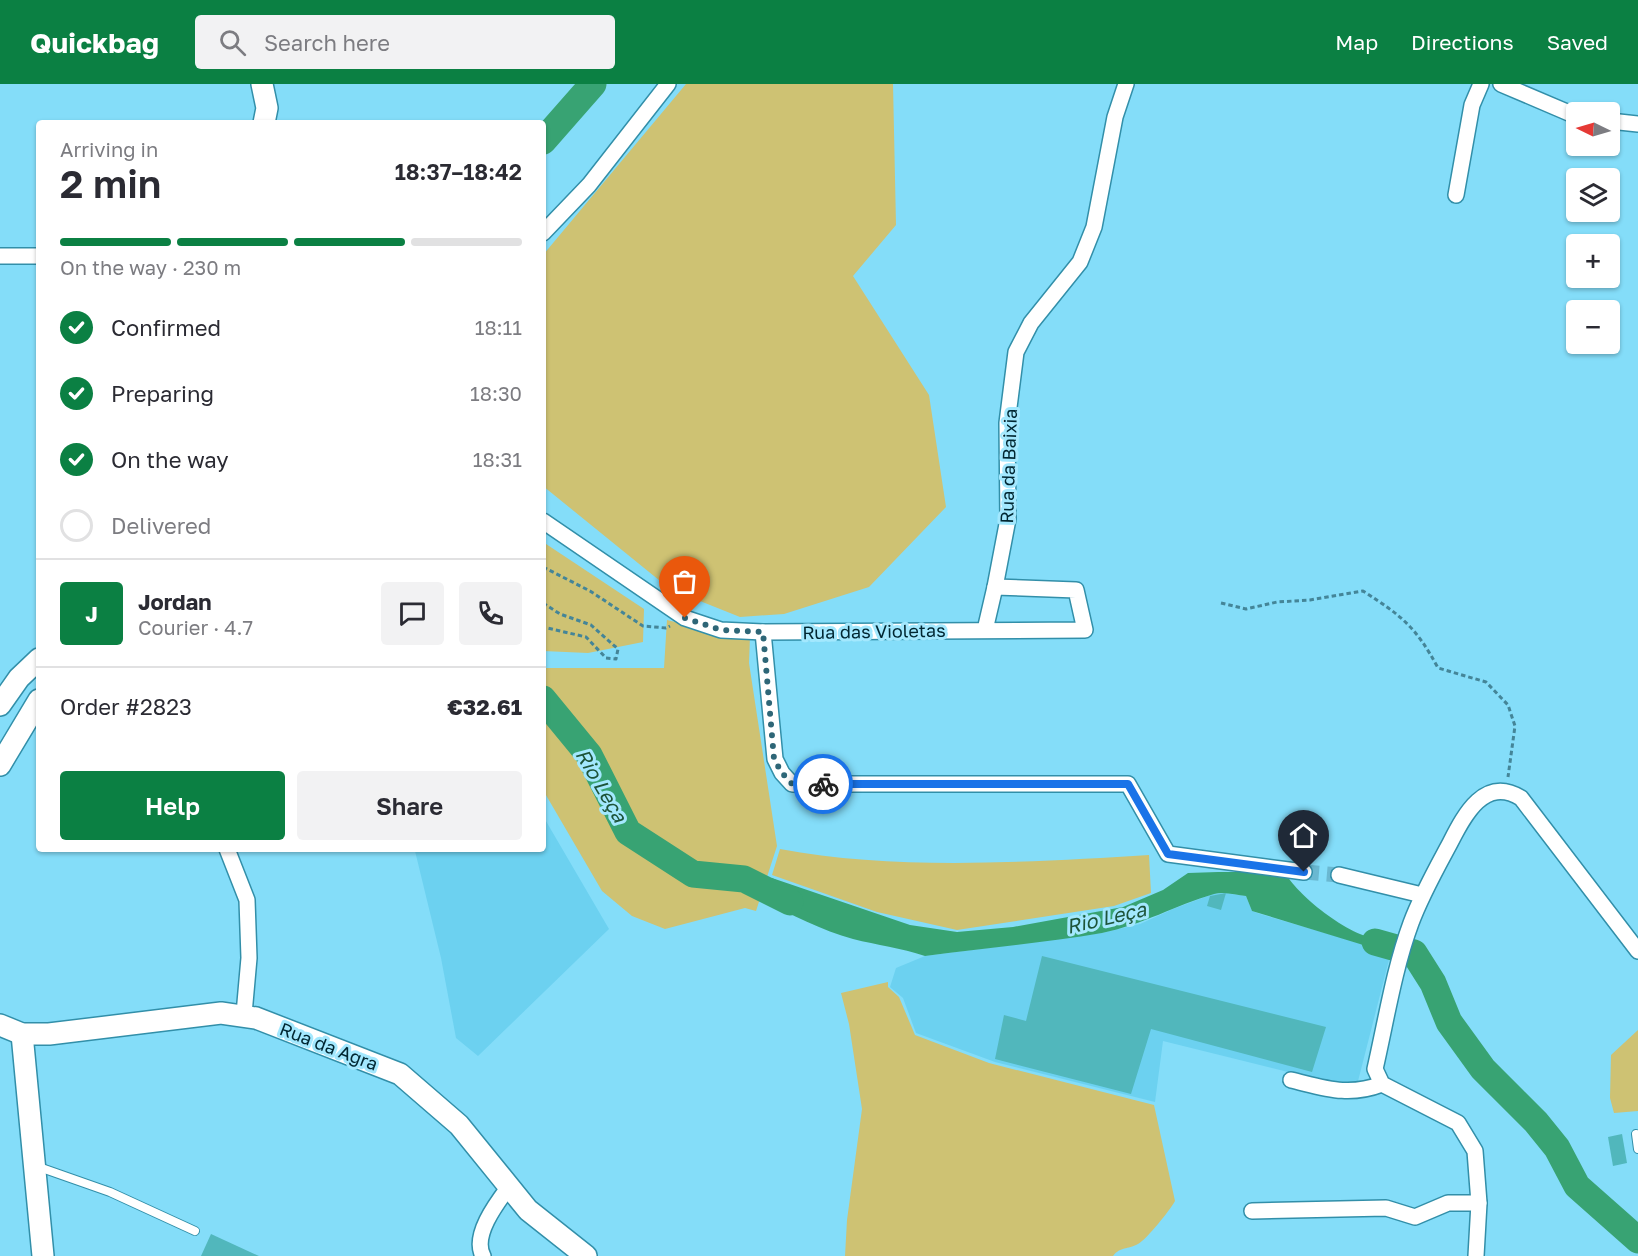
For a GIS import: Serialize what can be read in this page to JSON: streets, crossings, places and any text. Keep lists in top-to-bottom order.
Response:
{
  "streets": {
    "main road": ["Rua da Agra"],
    "street": ["Rua da Baixia", "Rua das Violetas"]
  },
  "crossings": [
    ["Rua da Baixia", "Rua das Violetas"]
  ],
  "water": ["Rio Leça"],
  "north": "left",
  "page": {
    "header": "Quickbag",
    "search": "Search here",
    "nav": ["Map", "Directions", "Saved"],
    "map_buttons": ["+", "−"],
    "heading": ["2 min", "Arriving in", "18:37–18:42"],
    "panel": [
      "Jordan",
      "Courier · 4.7",
      "Order #2823",
      "€32.61"
    ],
    "bar": "On the way · 230 m",
    "list": [
      ["Confirmed", "18:11"],
      ["Preparing", "18:30"],
      ["On the way", "18:31"],
      "Delivered"
    ],
    "round": "J",
    "buttons": ["Help", "Share"]
  }
}
